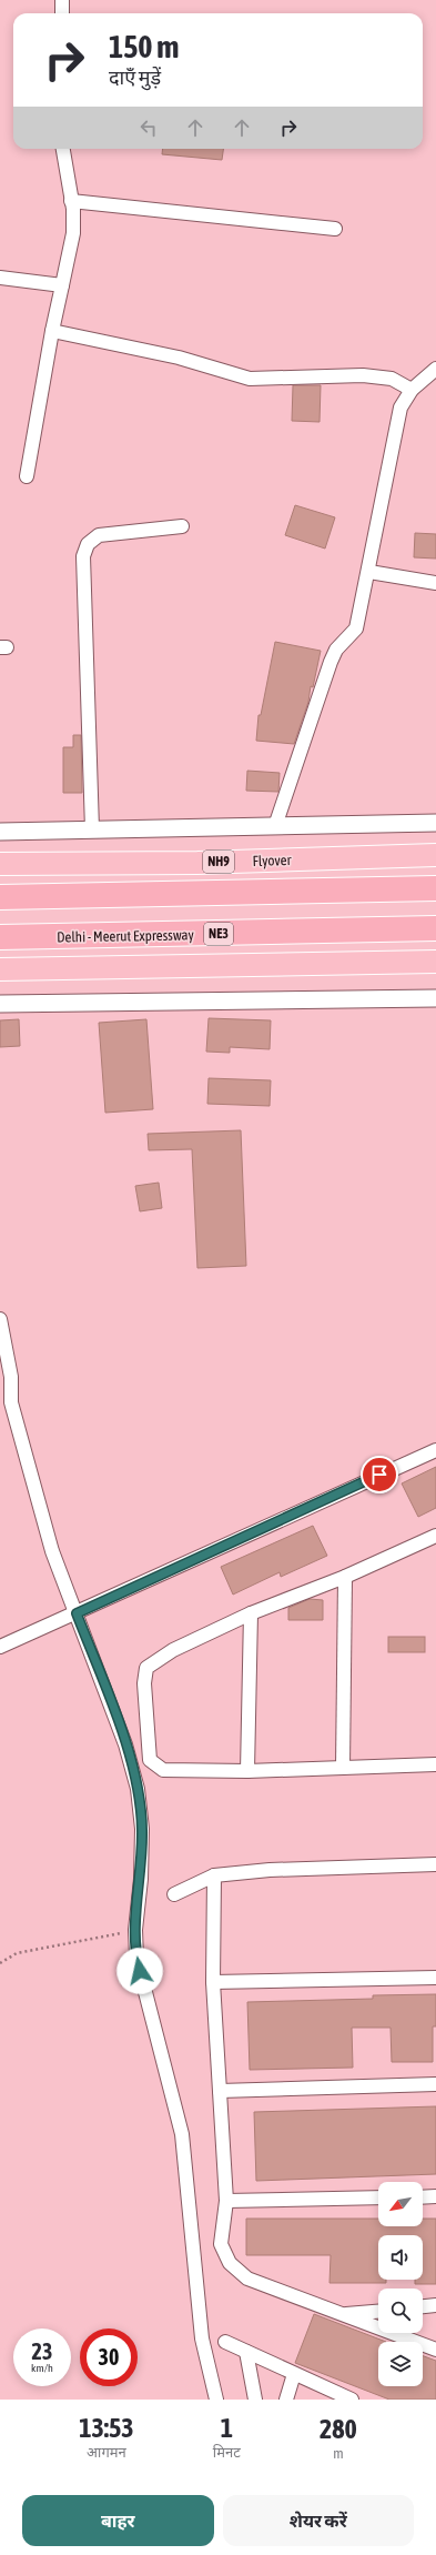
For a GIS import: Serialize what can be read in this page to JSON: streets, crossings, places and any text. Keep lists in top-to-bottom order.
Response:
{
  "streets": {
    "highway": [
      "Flyover",
      "NH9",
      "NE3",
      "Delhi - Meerut Expressway"
    ]
  },
  "north": "bottom left",
  "page": {
    "turn": ["150 m", "दाएँ मुड़ें"],
    "speed": "23 km/h",
    "limit": "30",
    "eta": [
      "13:53",
      "आगमन",
      "1",
      "मिनट",
      "280",
      "m"
    ],
    "buttons": ["बाहर", "शेयर करें"]
  }
}
